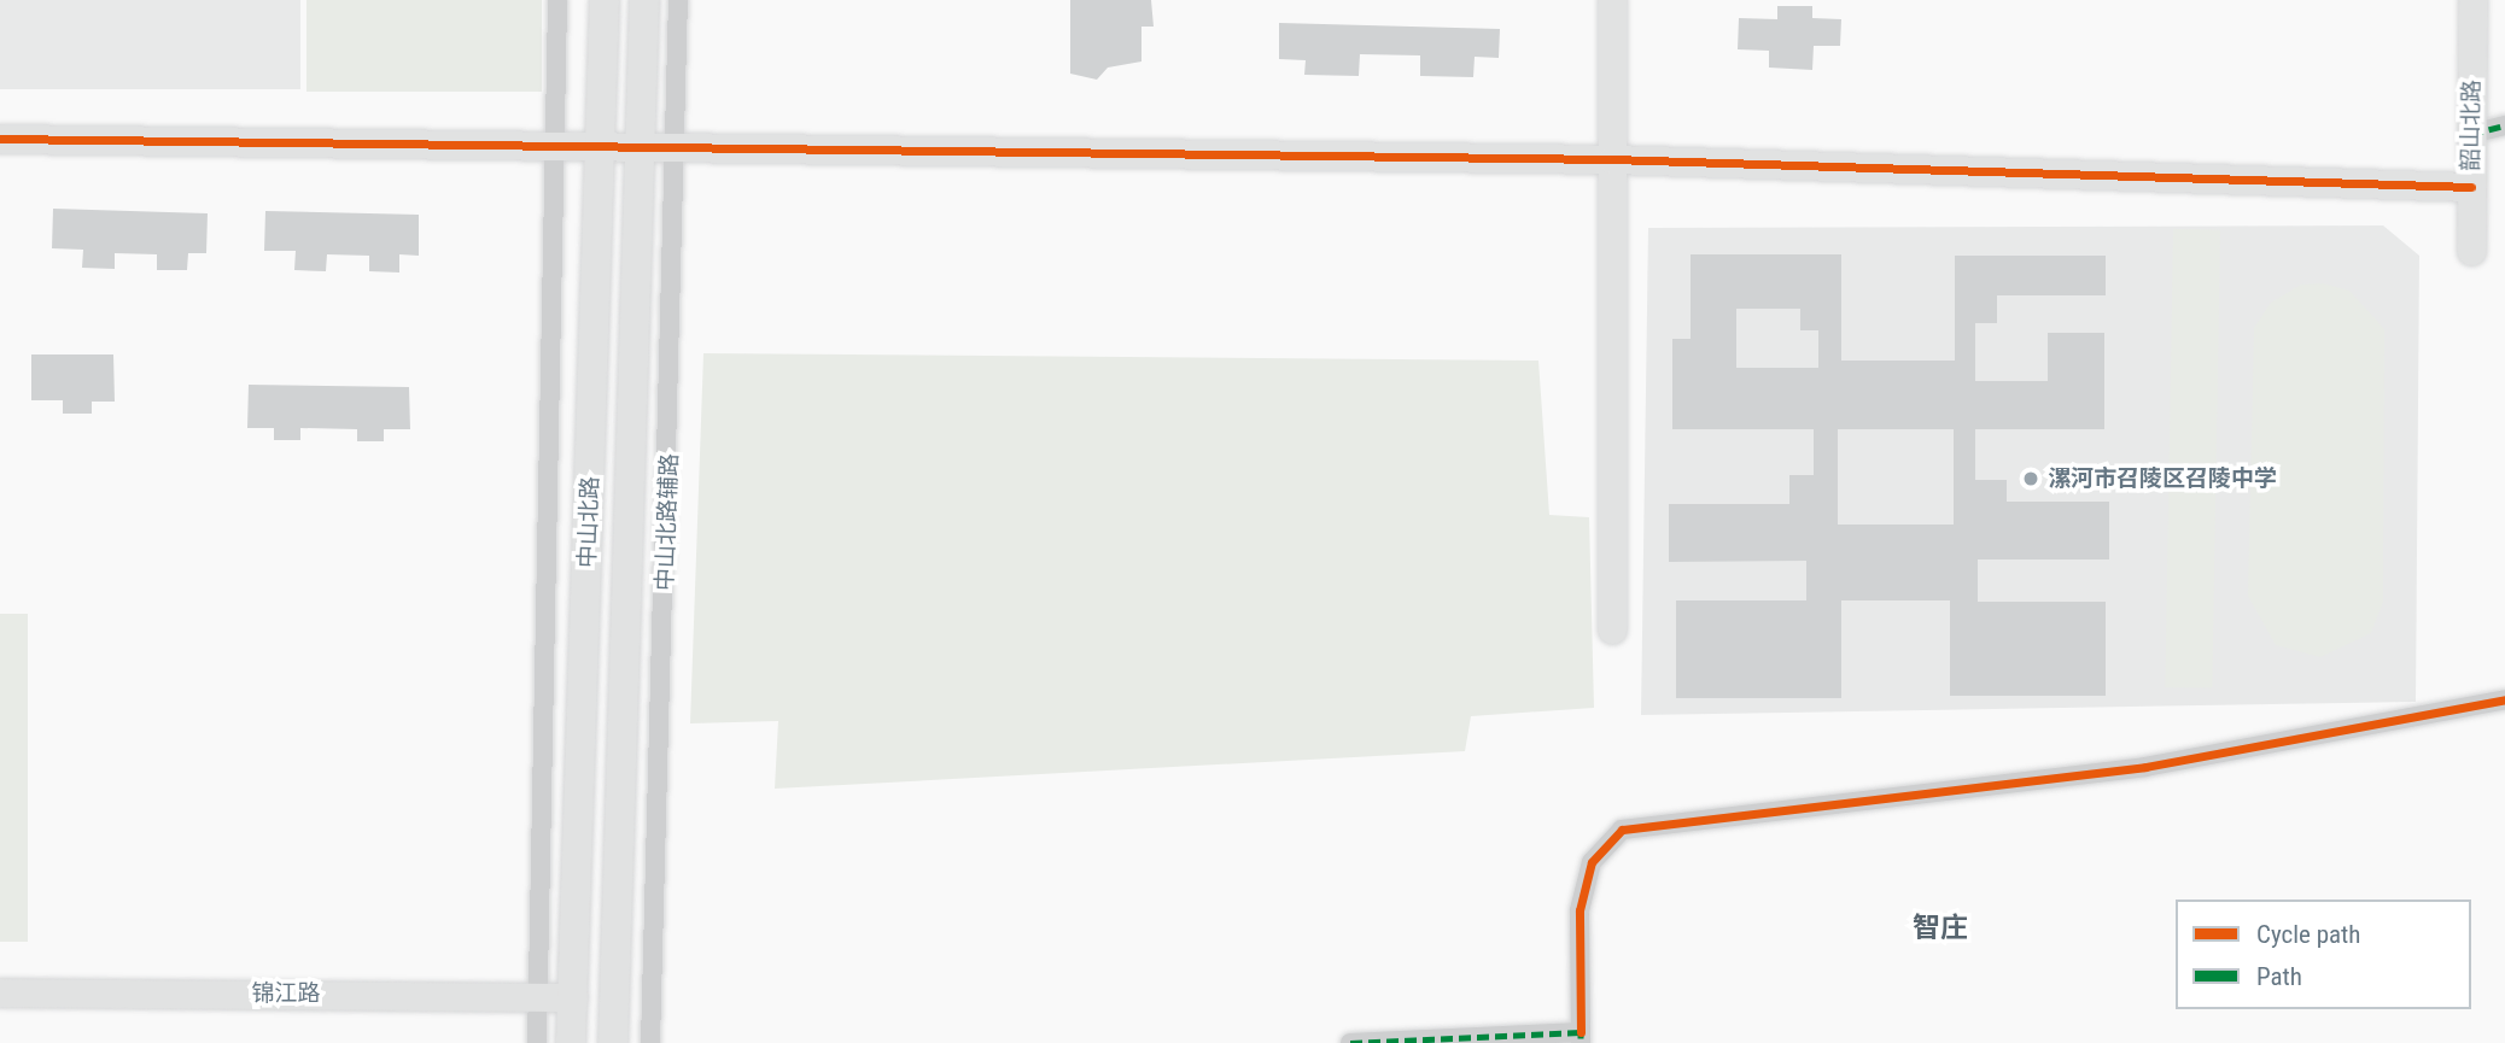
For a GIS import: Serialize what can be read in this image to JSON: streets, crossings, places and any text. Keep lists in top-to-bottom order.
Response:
{
  "streets": {
    "main road": ["中山北路"],
    "street": ["韶山北路", "中山北路辅路", "锦江路"]
  },
  "crossings": [
    ["中山北路", "锦江路"]
  ],
  "districts": ["智庄"],
  "places": ["漯河市召陵区召陵中学"],
  "legend": ["Cycle path", "Path"]
}
